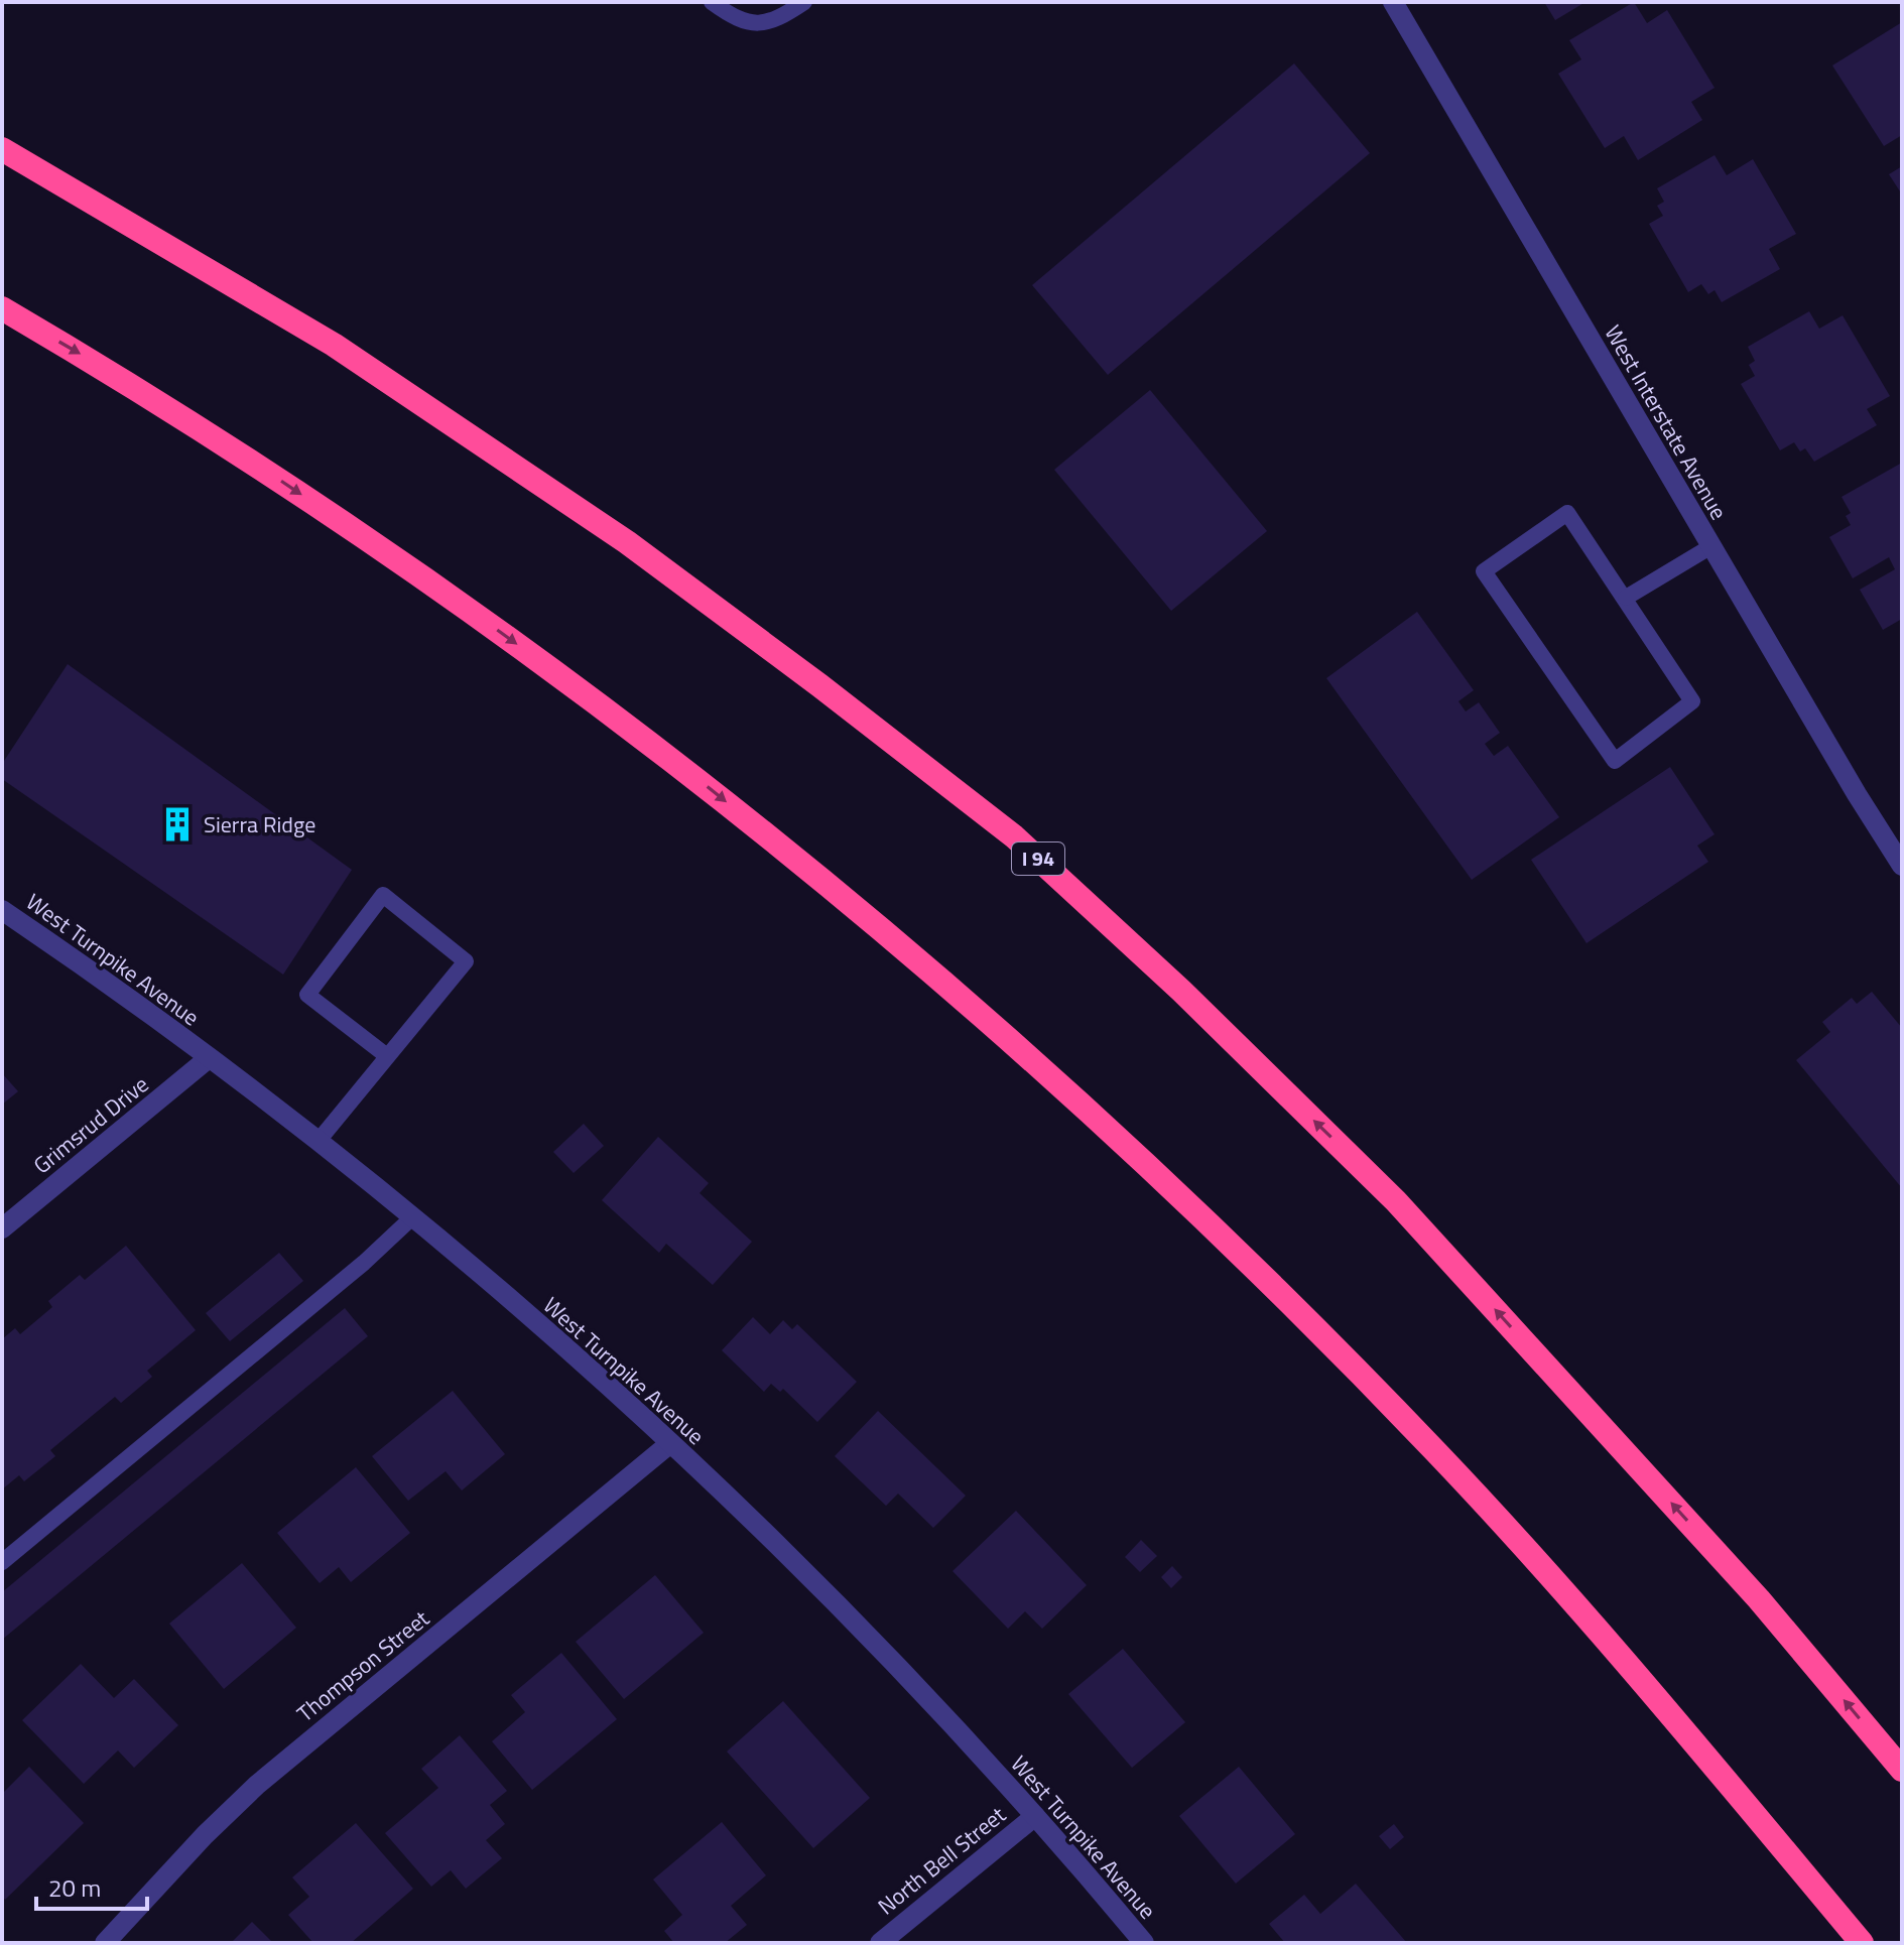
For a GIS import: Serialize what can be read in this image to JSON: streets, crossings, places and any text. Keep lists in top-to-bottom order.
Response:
{
  "streets": {
    "highway": ["I 94"],
    "street": [
      "West Interstate Avenue",
      "West Turnpike Avenue",
      "Grimsrud Drive",
      "Thompson Street",
      "North Bell Street"
    ]
  },
  "crossings": [
    ["West Turnpike Avenue", "Grimsrud Drive"],
    ["West Turnpike Avenue", "Thompson Street"],
    ["West Turnpike Avenue", "North Bell Street"]
  ],
  "places": {
    "building": ["Sierra Ridge"]
  },
  "scale_bar": "20 m"
}
